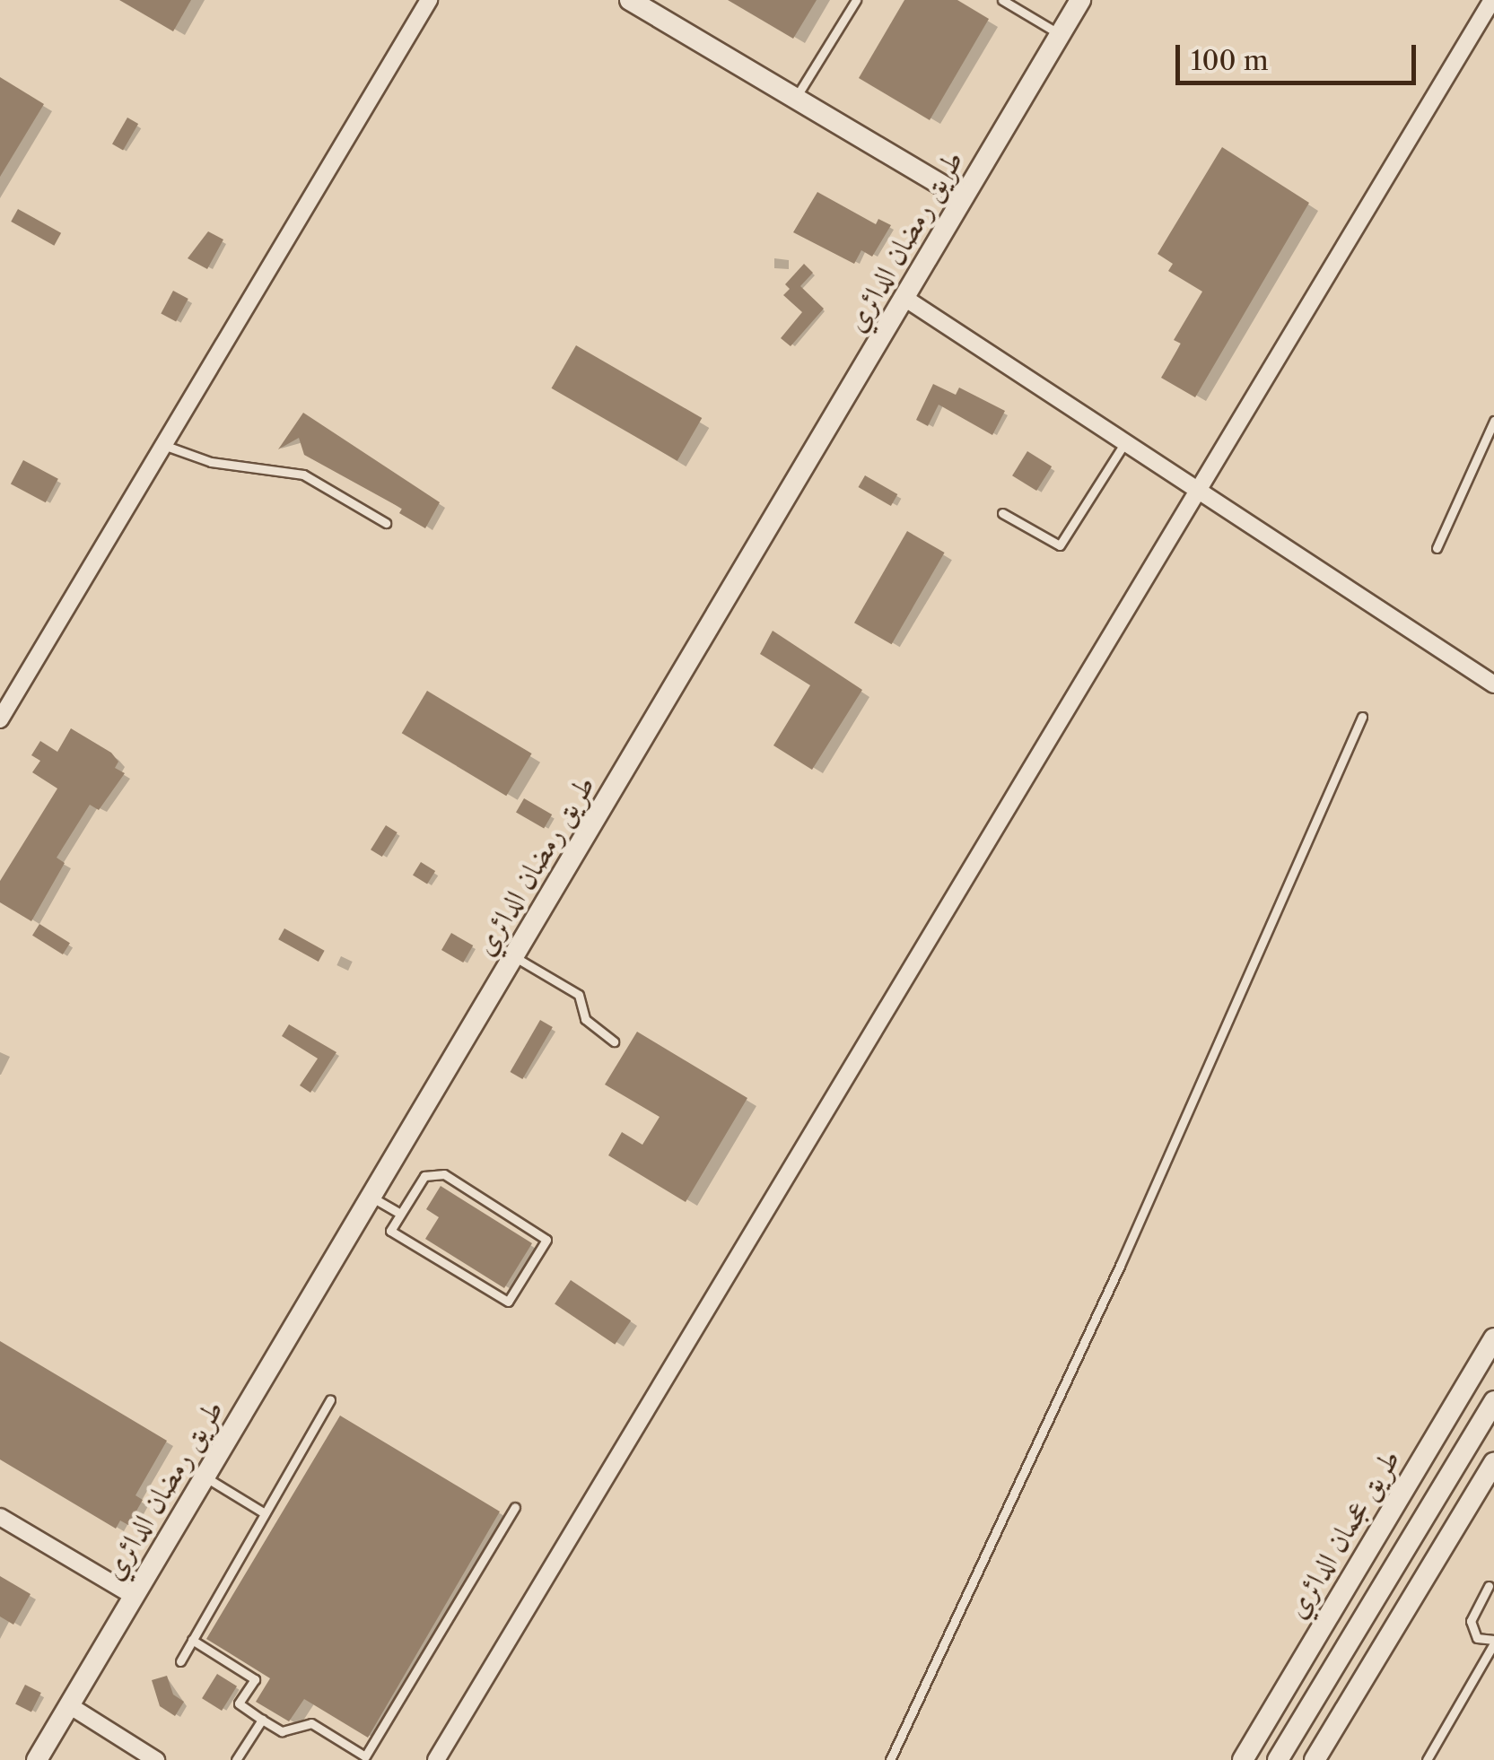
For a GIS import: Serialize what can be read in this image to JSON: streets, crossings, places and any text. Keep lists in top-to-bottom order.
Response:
{
  "streets": {
    "street": ["طريق رمضان الدائري", "طريق عجمان الدائري"]
  },
  "scale_bar": "100 m"
}
